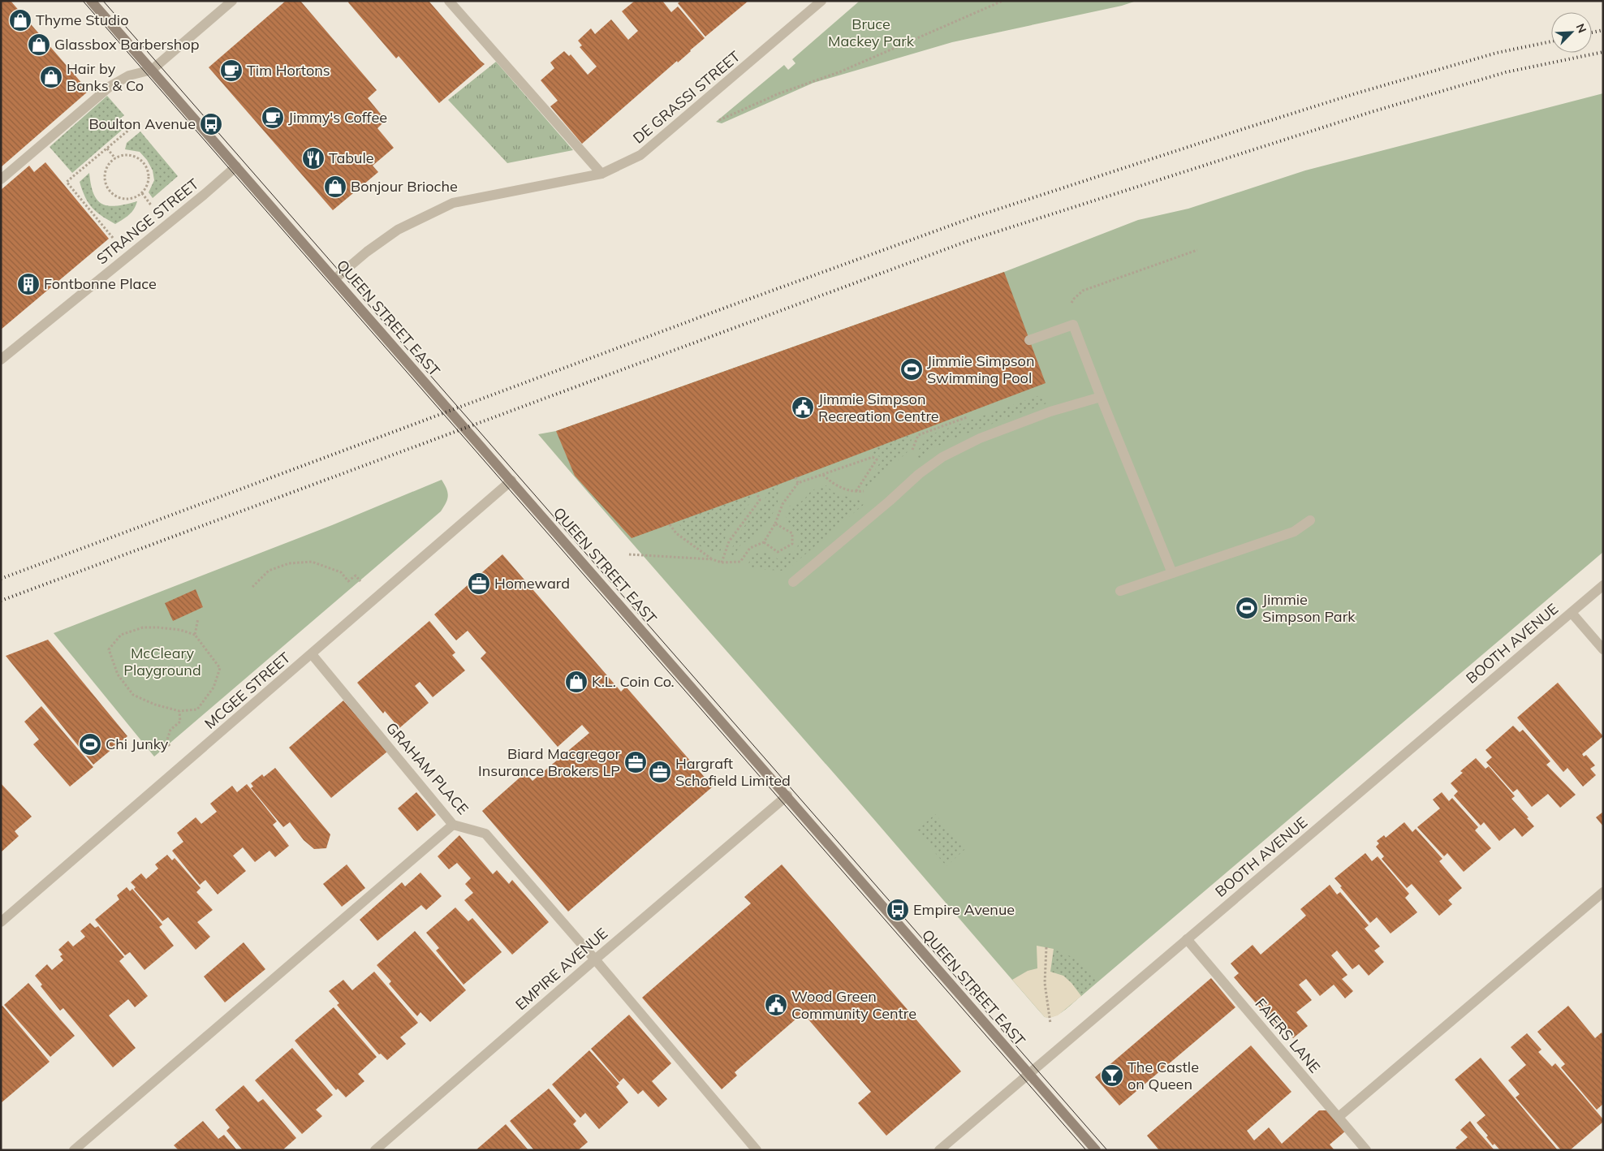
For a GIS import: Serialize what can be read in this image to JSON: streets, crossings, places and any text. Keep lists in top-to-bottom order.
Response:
{
  "streets": {
    "main road": ["QUEEN STREET EAST"],
    "street": [
      "DE GRASSI STREET",
      "STRANGE STREET",
      "BOOTH AVENUE",
      "MCGEE STREET",
      "GRAHAM PLACE",
      "EMPIRE AVENUE",
      "FAIERS LANE"
    ]
  },
  "crossings": [
    ["DE GRASSI STREET", "QUEEN STREET EAST"],
    ["STRANGE STREET", "QUEEN STREET EAST"],
    ["QUEEN STREET EAST", "BOOTH AVENUE"],
    ["QUEEN STREET EAST", "MCGEE STREET"],
    ["QUEEN STREET EAST", "EMPIRE AVENUE"],
    ["BOOTH AVENUE", "FAIERS LANE"],
    ["MCGEE STREET", "GRAHAM PLACE"],
    ["GRAHAM PLACE", "EMPIRE AVENUE"]
  ],
  "parks": ["Bruce Mackey Park", "McCleary Playground"],
  "places": {
    "shop": [
      "Thyme Studio",
      "Glassbox Barbershop",
      "Hair by Banks & Co",
      "Bonjour Brioche",
      "K.L. Coin Co."
    ],
    "cafe": ["Tim Hortons", "Jimmy's Coffee"],
    "bus stop": ["Boulton Avenue", "Empire Avenue"],
    "restaurant": ["Tabule"],
    "building": ["Fontbonne Place"],
    "sports": ["Jimmie Simpson Swimming Pool", "Jimmie Simpson Park", "Chi Junky"],
    "public building": ["Jimmie Simpson Recreation Centre", "Wood Green Community Centre"],
    "office": ["Homeward", "Biard Macgregor Insurance Brokers LP", "Hargraft Schofield Limited"],
    "bar": ["The Castle on Queen"]
  },
  "north": "top right"
}
